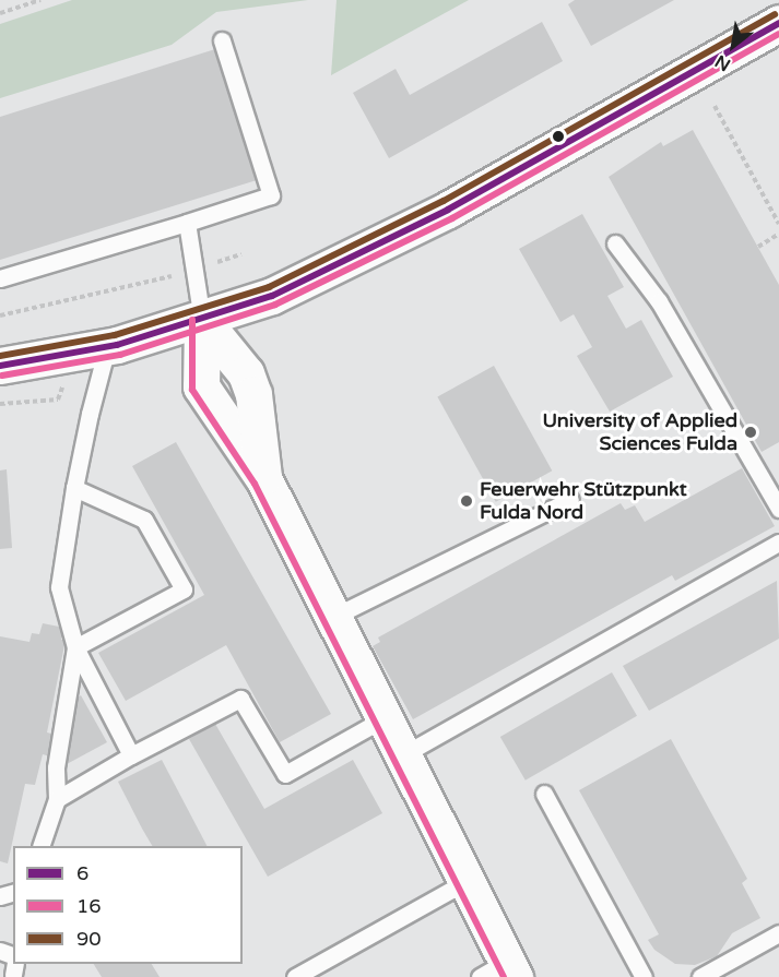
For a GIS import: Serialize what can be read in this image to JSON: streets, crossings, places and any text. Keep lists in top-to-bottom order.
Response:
{
  "places": ["University of Applied Sciences Fulda", "Feuerwehr Stützpunkt Fulda Nord"],
  "lines": ["transit line 90", "transit line 6", "transit line 16"],
  "legend": ["6", "16", "90"],
  "north": "bottom left"
}
